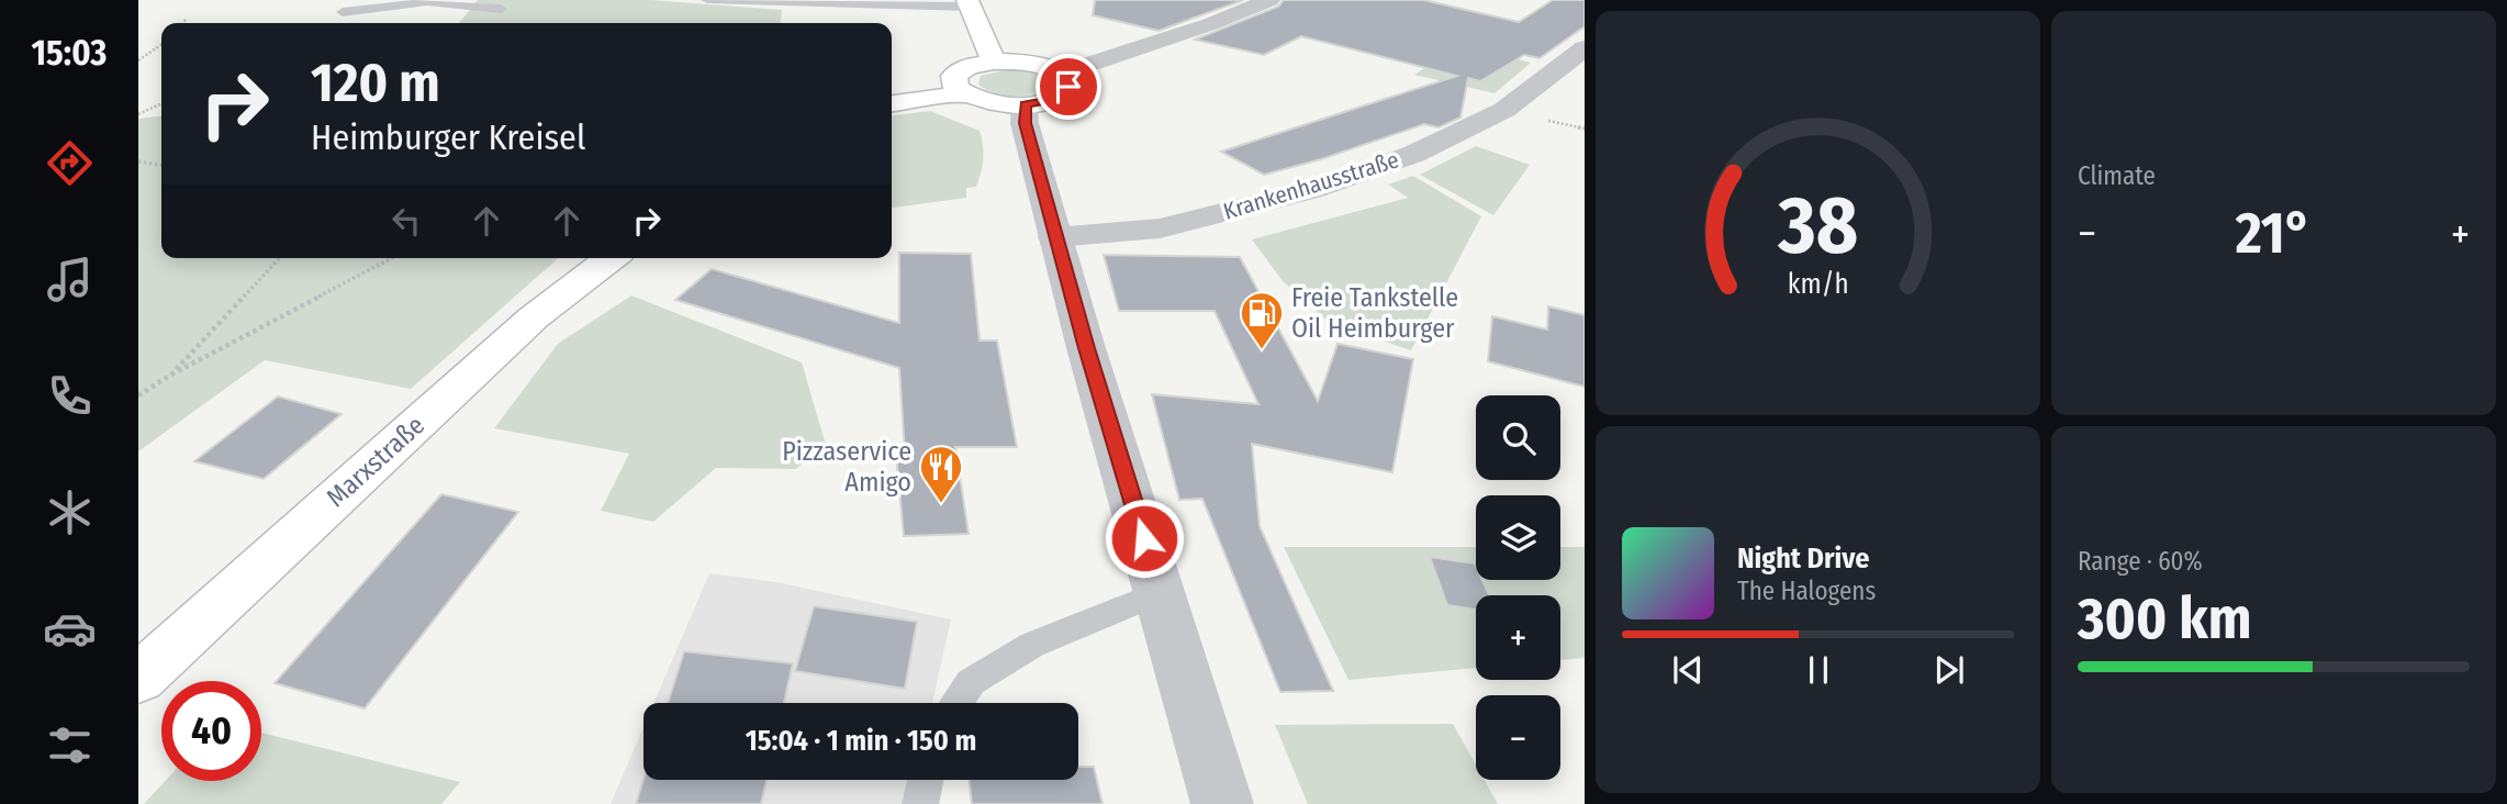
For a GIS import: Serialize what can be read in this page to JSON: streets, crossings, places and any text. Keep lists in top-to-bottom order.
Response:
{
  "streets": {
    "main road": ["Marxstraße"],
    "street": ["Krankenhausstraße"]
  },
  "places": {
    "fuel station": ["Freie Tankstelle Oil Heimburger"],
    "restaurant": ["Pizzaservice Amigo"]
  },
  "page": {
    "tabs": "15:03",
    "tile": [
      "Climate",
      ["Range · 60%", "300 km"]
    ],
    "turn": ["120 m", "Heimburger Kreisel"],
    "heat": ["−", "21°", "+"],
    "map_buttons": ["+", "−"],
    "song": ["Night Drive", "The Halogens"],
    "limit": "40",
    "trip": "15:04 · 1 min · 150 m",
    "gauge": ["38", "km/h"]
  }
}
